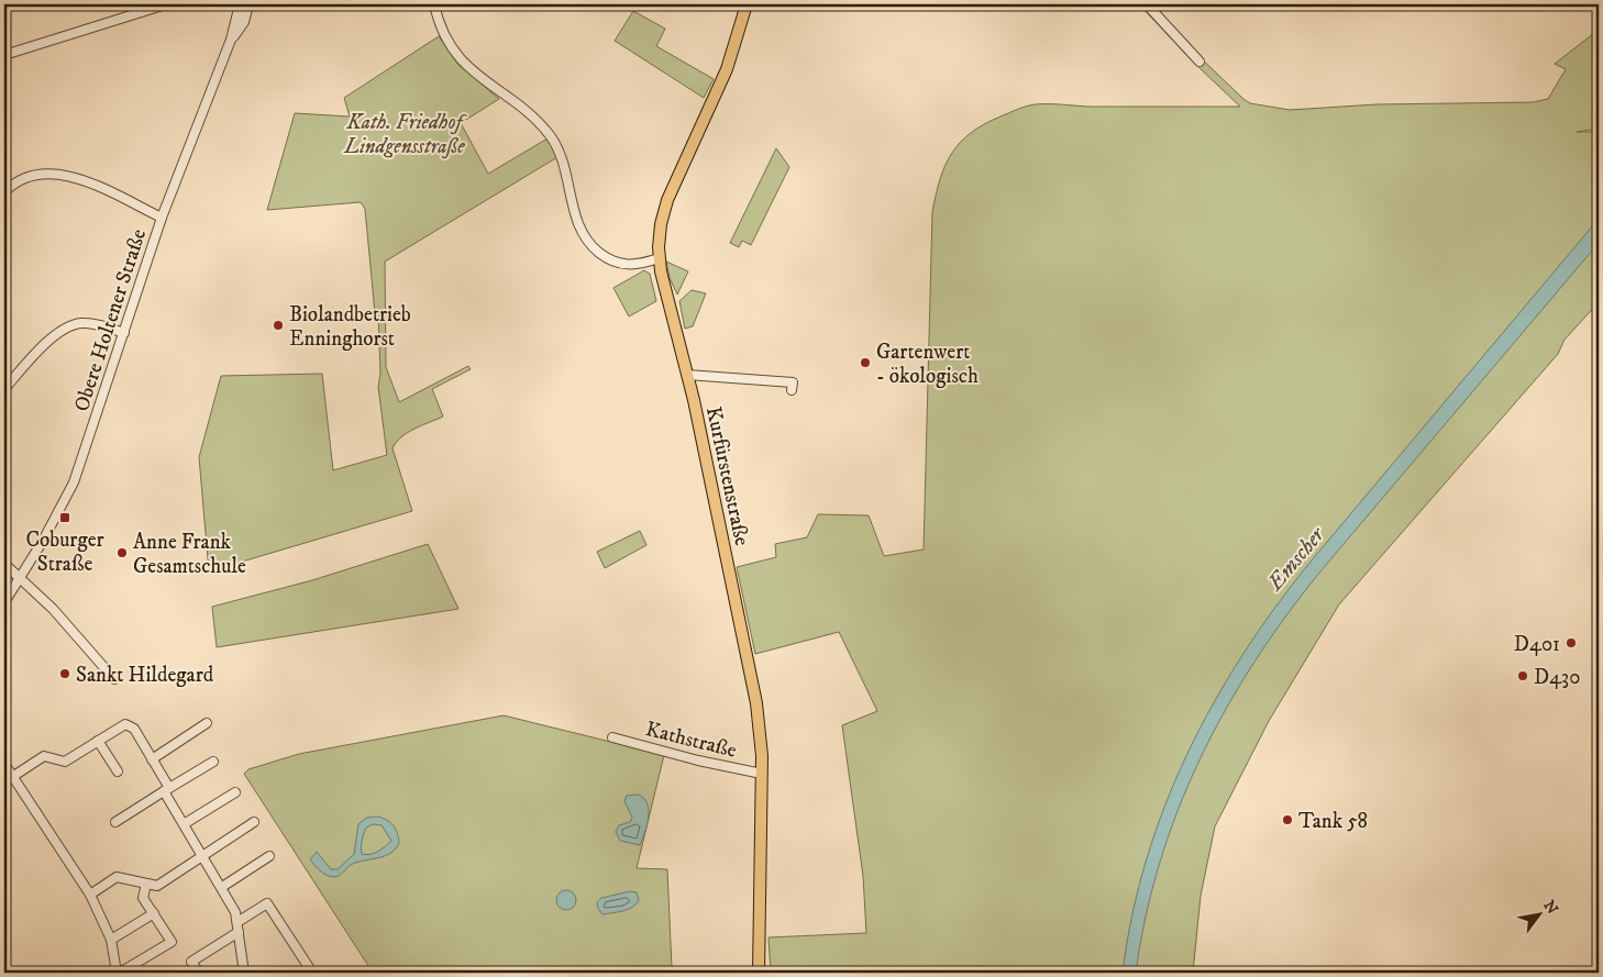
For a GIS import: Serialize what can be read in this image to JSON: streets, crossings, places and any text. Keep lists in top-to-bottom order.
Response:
{
  "streets": {
    "main road": ["Kurfürstenstraße"],
    "street": ["Obere Holtener Straße", "Kathstraße"]
  },
  "crossings": [
    ["Kurfürstenstraße", "Kathstraße"]
  ],
  "water": ["Emscher"],
  "parks": ["Kath. Friedhof Lindgensstraße"],
  "places": {
    "other": [
      "Biolandbetrieb Enninghorst",
      "Gartenwert - ökologisch",
      "Anne Frank Gesamtschule",
      "D401",
      "Sankt Hildegard",
      "D430",
      "Tank 58"
    ],
    "transit": ["Coburger Straße"]
  },
  "north": "top right"
}
